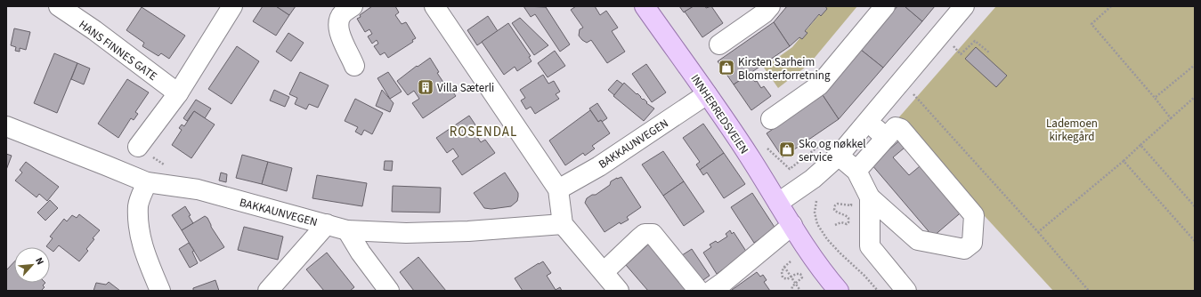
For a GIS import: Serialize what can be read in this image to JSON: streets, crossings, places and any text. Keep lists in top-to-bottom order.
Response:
{
  "streets": {
    "main road": ["INNHERREDSVEIEN"],
    "street": ["HANS FINNES GATE", "BAKKAUNVEGEN"]
  },
  "crossings": [
    ["INNHERREDSVEIEN", "BAKKAUNVEGEN"]
  ],
  "districts": ["ROSENDAL"],
  "parks": ["Lademoen kirkegård"],
  "places": {
    "shop": ["Kirsten Sarheim Blomsterforretning", "Sko og nøkkel service"],
    "building": ["Villa Sæterli"]
  },
  "north": "top right"
}
